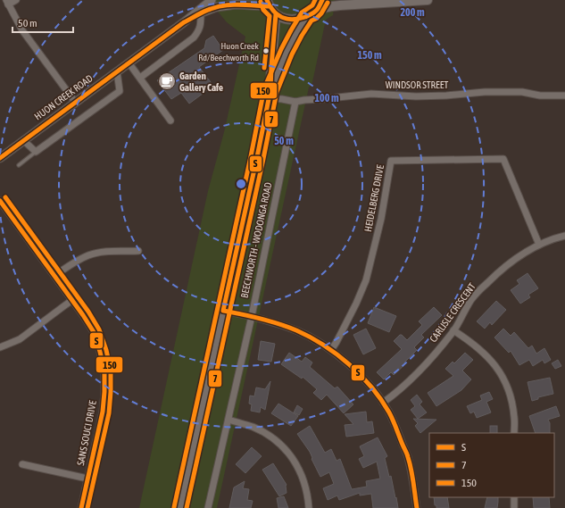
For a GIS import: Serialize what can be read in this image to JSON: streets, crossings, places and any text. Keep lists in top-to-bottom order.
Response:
{
  "streets": {
    "main road": ["BEECHWORTH - WODONGA ROAD"],
    "street": [
      "WINDSOR STREET",
      "HUON CREEK ROAD",
      "HEIDELBERG DRIVE",
      "CARLISLE CRESCENT",
      "SANS SOUCI DRIVE"
    ]
  },
  "crossings": [
    ["WINDSOR STREET", "BEECHWORTH - WODONGA ROAD"],
    ["HEIDELBERG DRIVE", "CARLISLE CRESCENT"]
  ],
  "places": {
    "other": ["Huon Creek Rd/Beechworth Rd"],
    "cafe": ["Garden Gallery Cafe"]
  },
  "lines": ["transit line S", "transit line 150", "transit line 7"],
  "legend": ["S", "7", "150"],
  "scale_bar": "50 m",
  "rings": [
    "200 m",
    "150 m",
    "100 m",
    "50 m"
  ]
}
